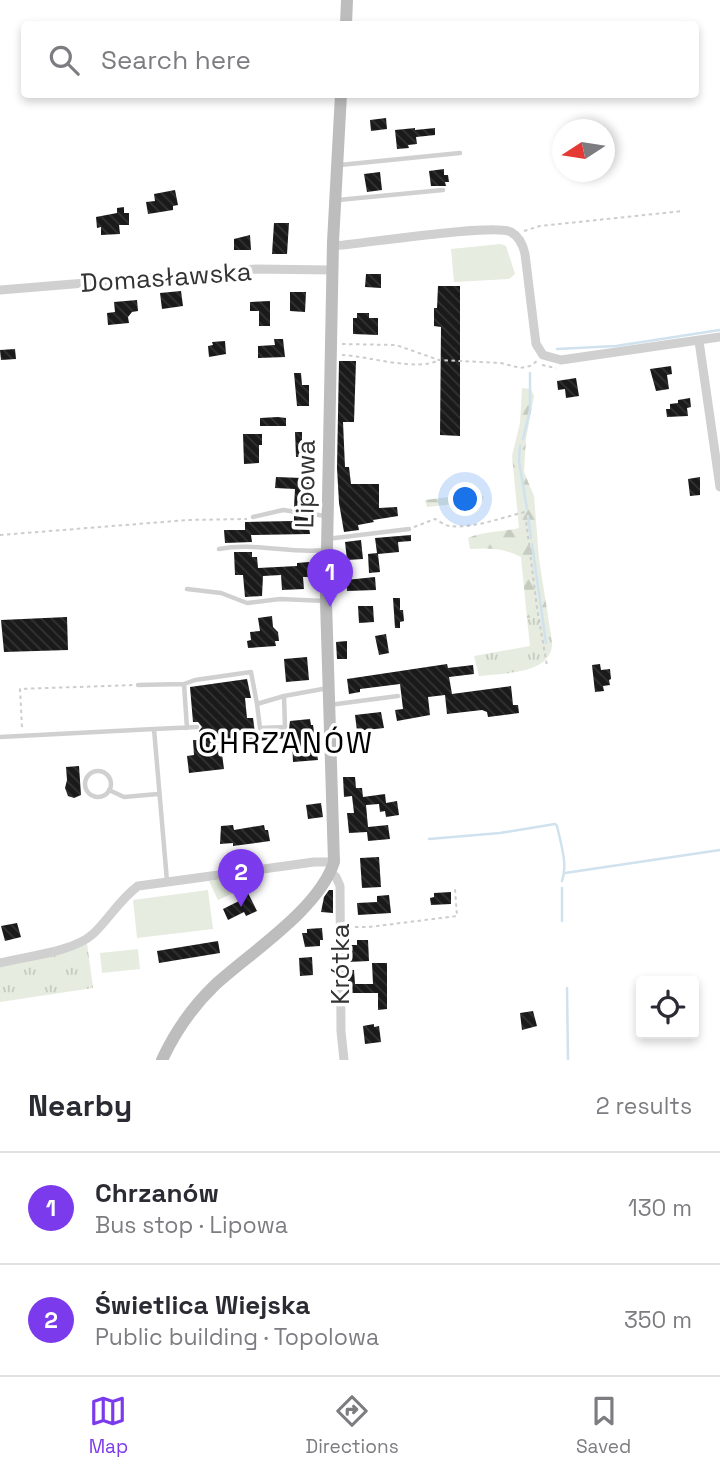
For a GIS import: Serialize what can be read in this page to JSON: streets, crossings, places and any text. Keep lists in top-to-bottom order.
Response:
{
  "streets": {
    "street": ["Domasławska", "Lipowa", "Krótka"]
  },
  "crossings": [
    ["Domasławska", "Lipowa"],
    ["Lipowa", "Krótka"]
  ],
  "districts": ["CHRZANÓW"],
  "north": "left",
  "page": {
    "search": "Search here",
    "pins": ["1", "2"],
    "heading": ["Nearby", "2 results"],
    "list": [
      {
        "mark": "1",
        "name": "Chrzanów",
        "note": "Bus stop · Lipowa",
        "value": "130 m"
      },
      {
        "mark": "2",
        "name": "Świetlica Wiejska",
        "note": "Public building · Topolowa",
        "value": "350 m"
      }
    ],
    "nav": ["Map", "Directions", "Saved"]
  }
}
